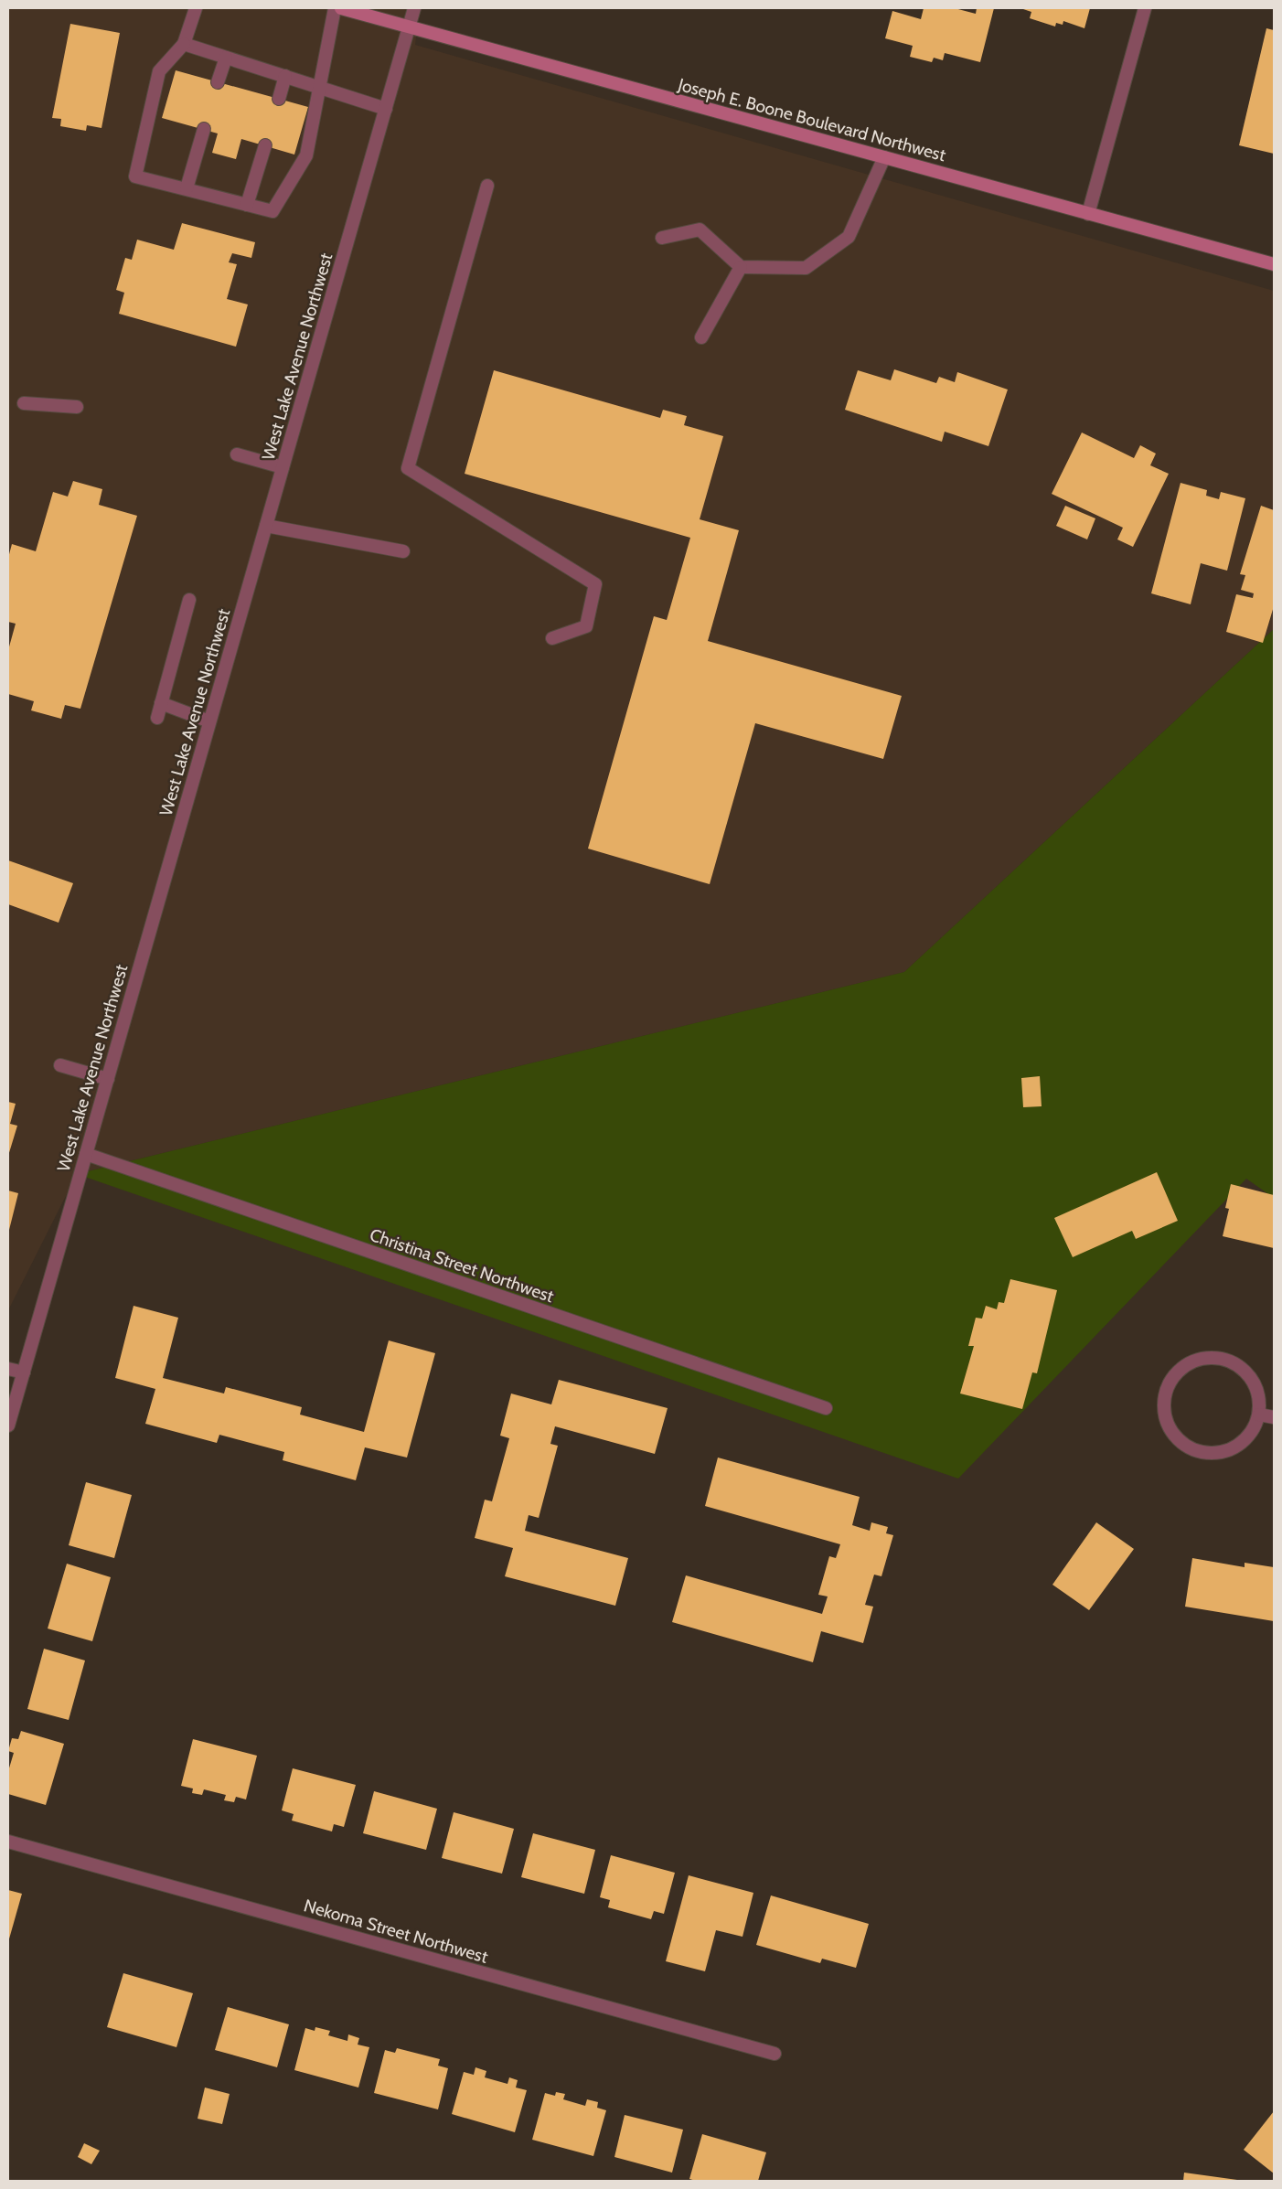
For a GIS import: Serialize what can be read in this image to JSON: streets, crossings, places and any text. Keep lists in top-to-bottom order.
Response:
{
  "streets": {
    "main road": ["Joseph E. Boone Boulevard Northwest"],
    "street": ["West Lake Avenue Northwest", "Christina Street Northwest", "Nekoma Street Northwest"]
  },
  "crossings": [
    ["Joseph E. Boone Boulevard Northwest", "West Lake Avenue Northwest"],
    ["West Lake Avenue Northwest", "Christina Street Northwest"]
  ]
}
